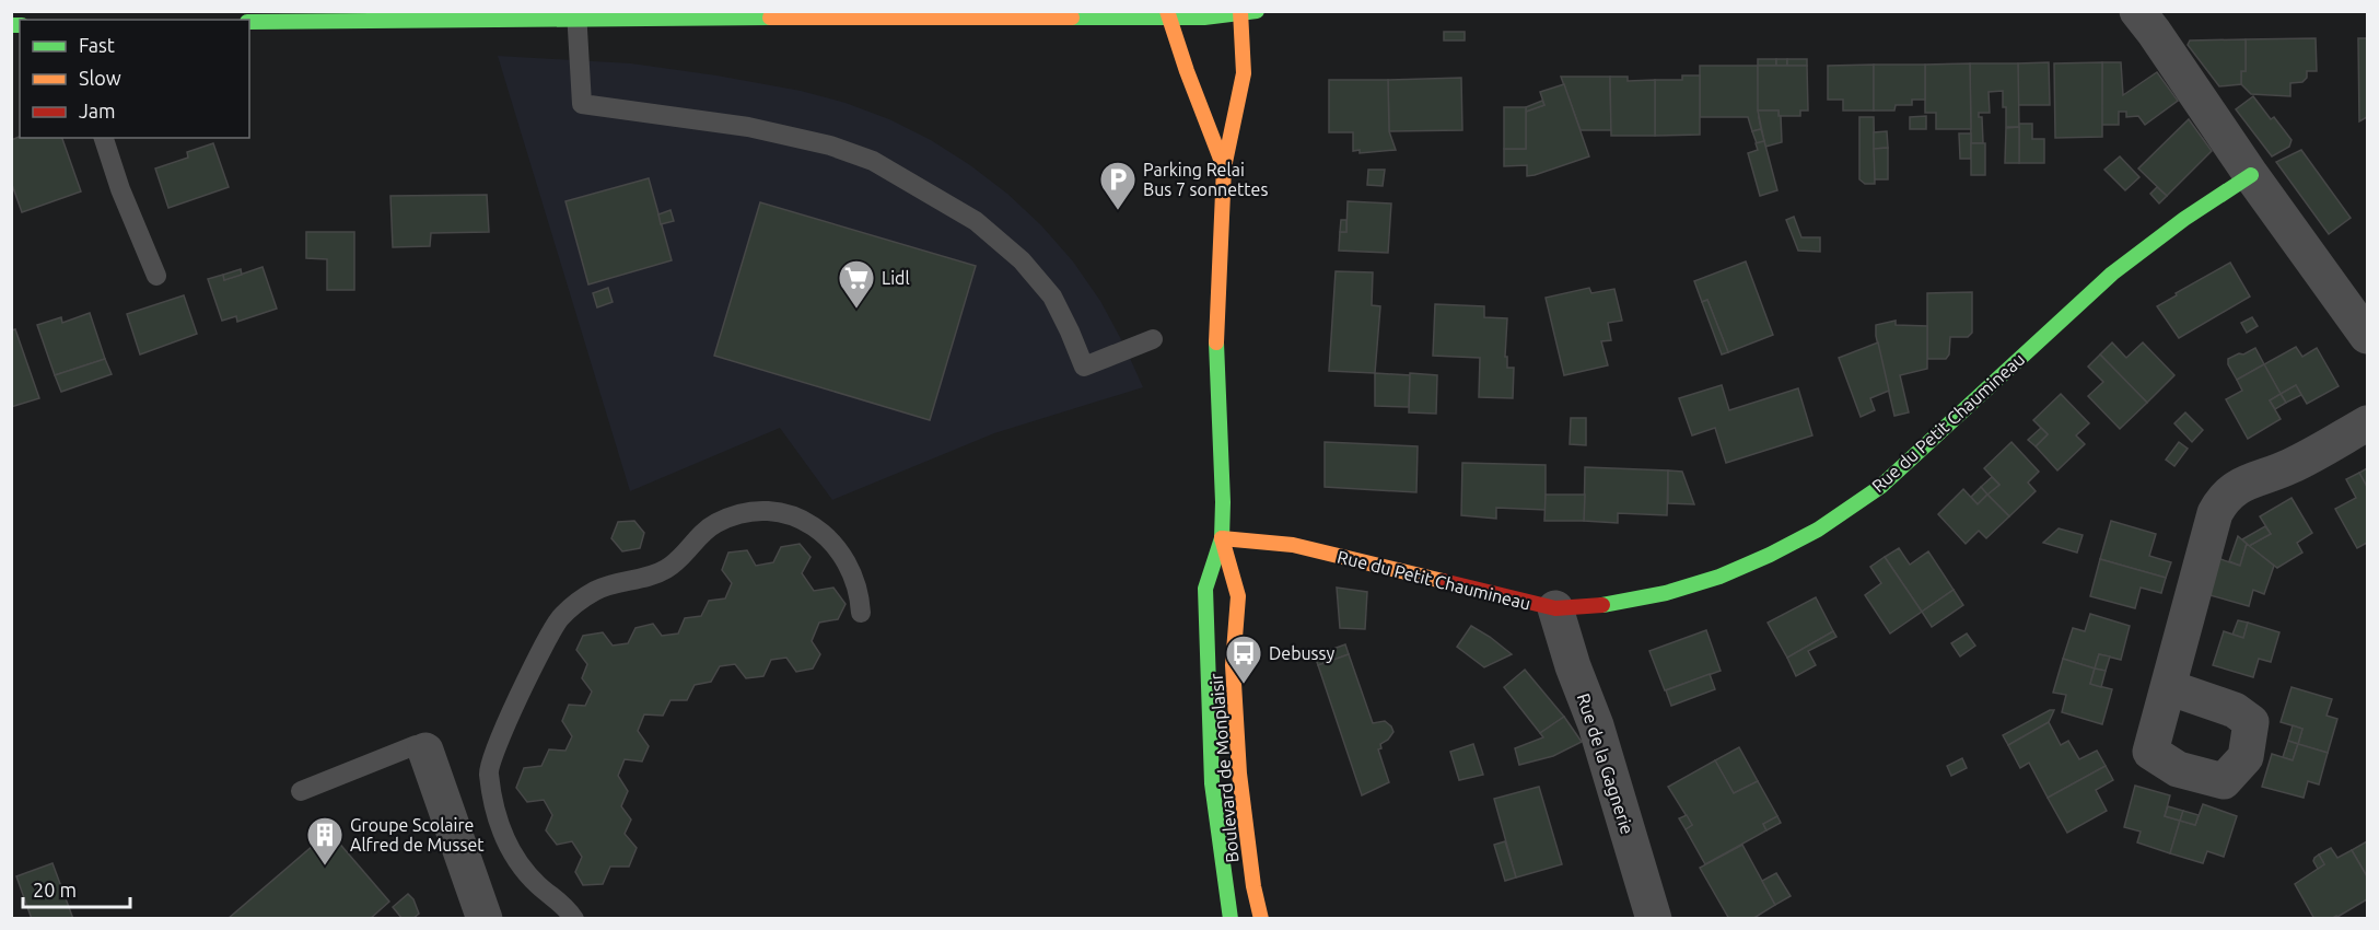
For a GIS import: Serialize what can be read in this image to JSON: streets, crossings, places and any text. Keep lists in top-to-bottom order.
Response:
{
  "streets": {
    "main road": ["Rue du Petit Chaumineau", "Boulevard de Monplaisir"],
    "street": ["Rue de la Gagnerie"]
  },
  "crossings": [
    ["Rue du Petit Chaumineau", "Rue de la Gagnerie"],
    ["Rue du Petit Chaumineau", "Boulevard de Monplaisir"]
  ],
  "places": {
    "parking": ["Parking Relai Bus 7 sonnettes"],
    "supermarket": ["Lidl"],
    "bus stop": ["Debussy"],
    "building": ["Groupe Scolaire Alfred de Musset"]
  },
  "legend": ["Fast", "Slow", "Jam"],
  "scale_bar": "20 m"
}
